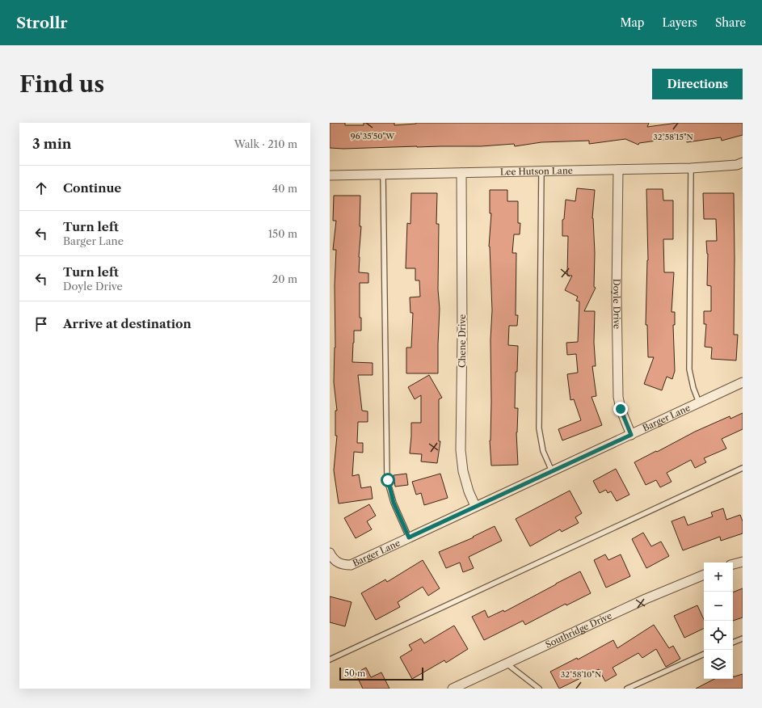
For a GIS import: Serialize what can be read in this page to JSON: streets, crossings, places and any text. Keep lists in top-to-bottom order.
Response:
{
  "streets": {
    "street": [
      "Lee Hutson Lane",
      "Doyle Drive",
      "Chene Drive",
      "Barger Lane",
      "Southridge Drive"
    ]
  },
  "crossings": [
    ["Lee Hutson Lane", "Doyle Drive"],
    ["Lee Hutson Lane", "Chene Drive"],
    ["Doyle Drive", "Barger Lane"],
    ["Chene Drive", "Barger Lane"]
  ],
  "scale_bar": "50 m",
  "page": {
    "header": "Strollr",
    "nav": ["Map", "Layers", "Share"],
    "buttons": "Directions",
    "title": "Find us",
    "heading": ["3 min", "Walk · 210 m"],
    "list": [
      ["Continue", "40 m"],
      ["Turn left", "Barger Lane", "150 m"],
      ["Turn left", "Doyle Drive", "20 m"],
      "Arrive at destination"
    ],
    "map_buttons": ["+", "−"],
    "scale": "50 m"
  },
  "coordinates": ["96°35'50\"W", "32°58'15\"N", "32°58'10\"N"]
}
